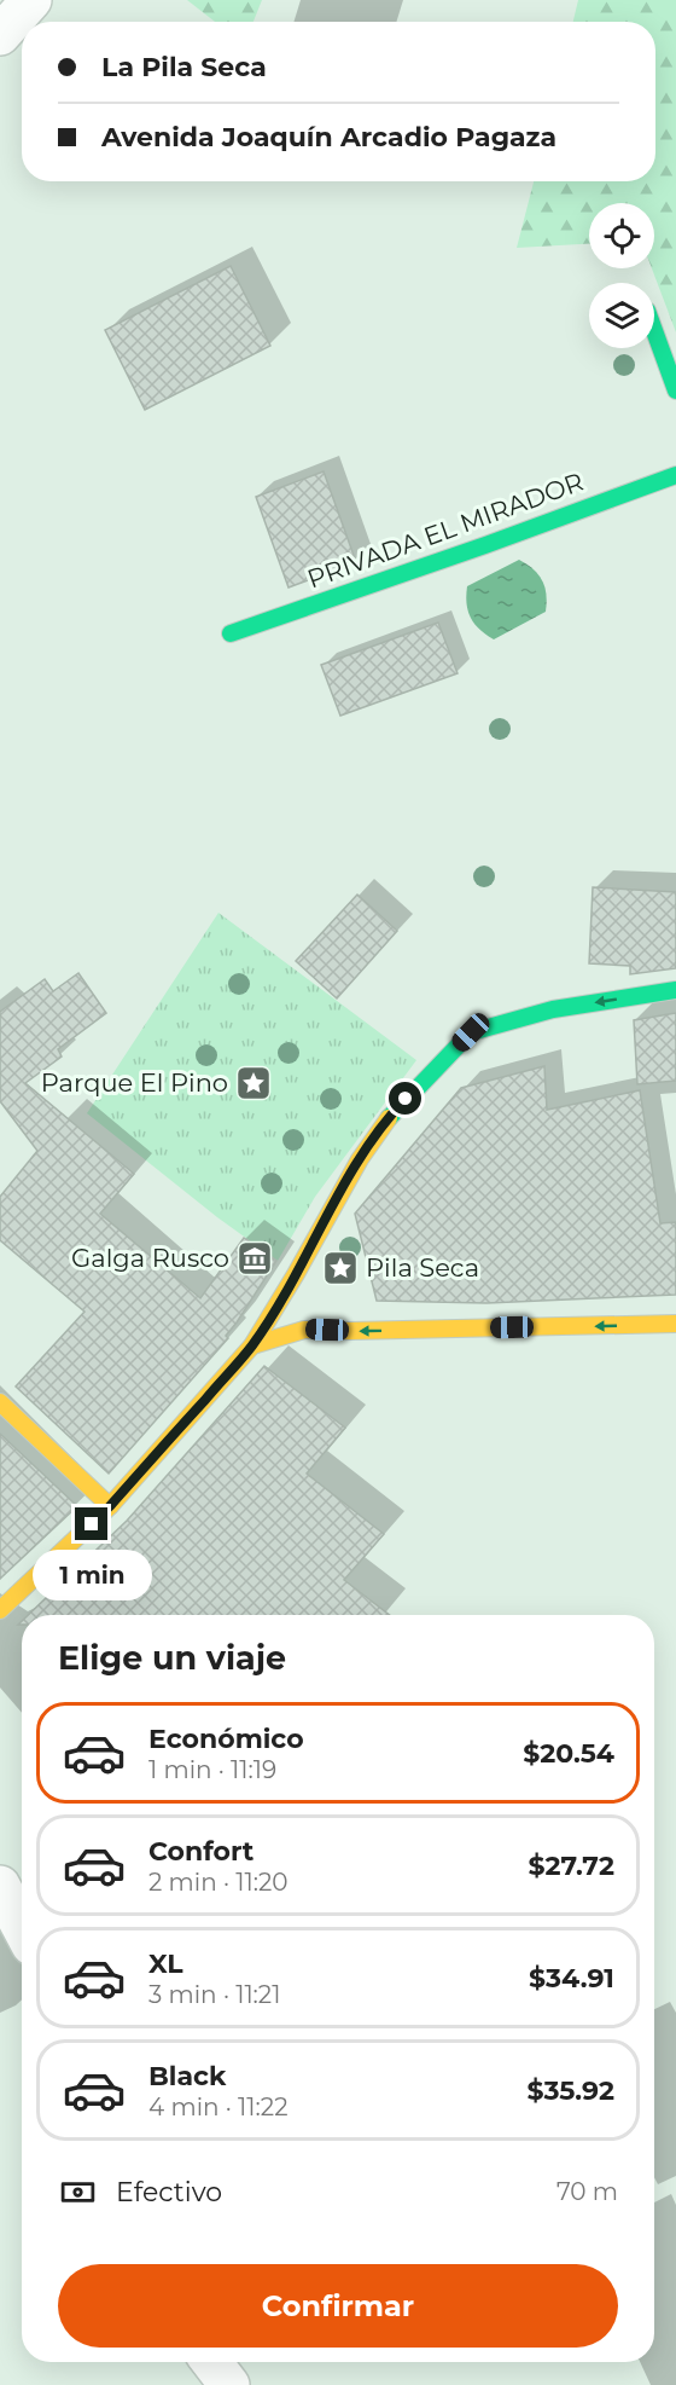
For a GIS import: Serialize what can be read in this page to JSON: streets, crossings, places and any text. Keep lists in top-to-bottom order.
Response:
{
  "streets": {
    "street": ["PRIVADA EL MIRADOR"]
  },
  "places": {
    "place": ["Parque El Pino", "Pila Seca"],
    "museum": ["Galga Rusco"]
  },
  "page": {
    "banner": ["La Pila Seca", "Avenida Joaquín Arcadio Pagaza"],
    "bubble": "1 min",
    "heading": "Elige un viaje",
    "list": [
      {
        "name": "Económico",
        "note": "1 min · 11:19",
        "value": "$20.54"
      },
      {
        "name": "Confort",
        "note": "2 min · 11:20",
        "value": "$27.72"
      },
      {
        "name": "XL",
        "note": "3 min · 11:21",
        "value": "$34.91"
      },
      {
        "name": "Black",
        "note": "4 min · 11:22",
        "value": "$35.92"
      }
    ],
    "pay": ["Efectivo", "70 m"],
    "buttons": "Confirmar"
  }
}
